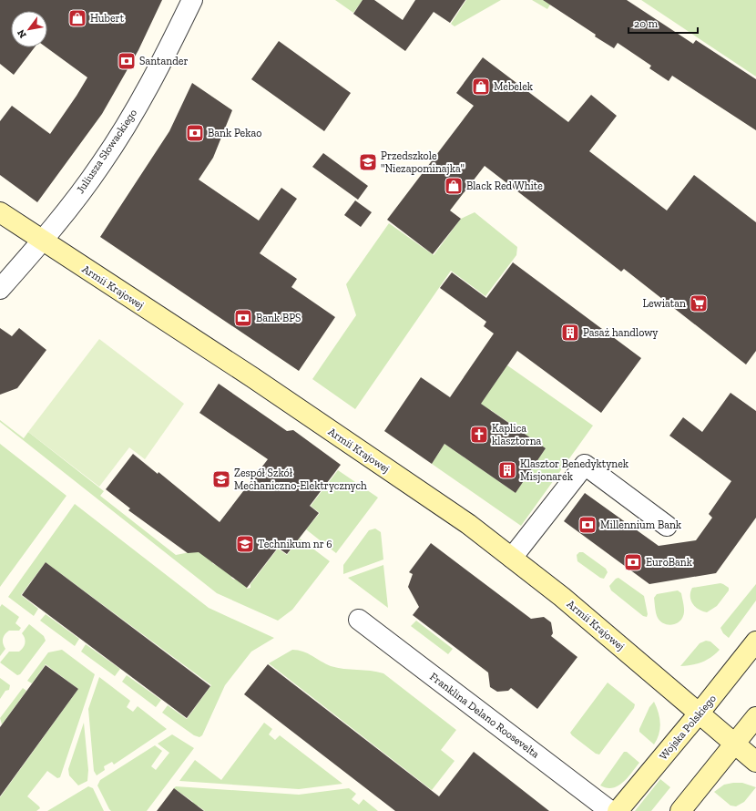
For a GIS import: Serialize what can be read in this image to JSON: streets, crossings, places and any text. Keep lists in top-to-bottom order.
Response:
{
  "streets": {
    "street": [
      "Juliusza Słowackiego",
      "Armii Krajowej",
      "Franklina Delano Roosevelta",
      "Wojska Polskiego"
    ]
  },
  "crossings": [
    ["Juliusza Słowackiego", "Armii Krajowej"],
    ["Armii Krajowej", "Wojska Polskiego"]
  ],
  "places": {
    "shop": ["Hubert", "Mebelek", "Black Red White"],
    "bank": [
      "Santander",
      "Bank Pekao",
      "Bank BPS",
      "Millennium Bank",
      "EuroBank"
    ],
    "school or university": ["Przedszkole \"Niezapominajka\"", "Zespół Szkół Mechaniczno-Elektrycznych", "Technikum nr 6"],
    "supermarket": ["Lewiatan"],
    "building": ["Pasaż handlowy", "Klasztor Benedyktynek Misjonarek"],
    "church": ["Kaplica klasztorna"]
  },
  "scale_bar": "20 m",
  "north": "bottom left"
}
